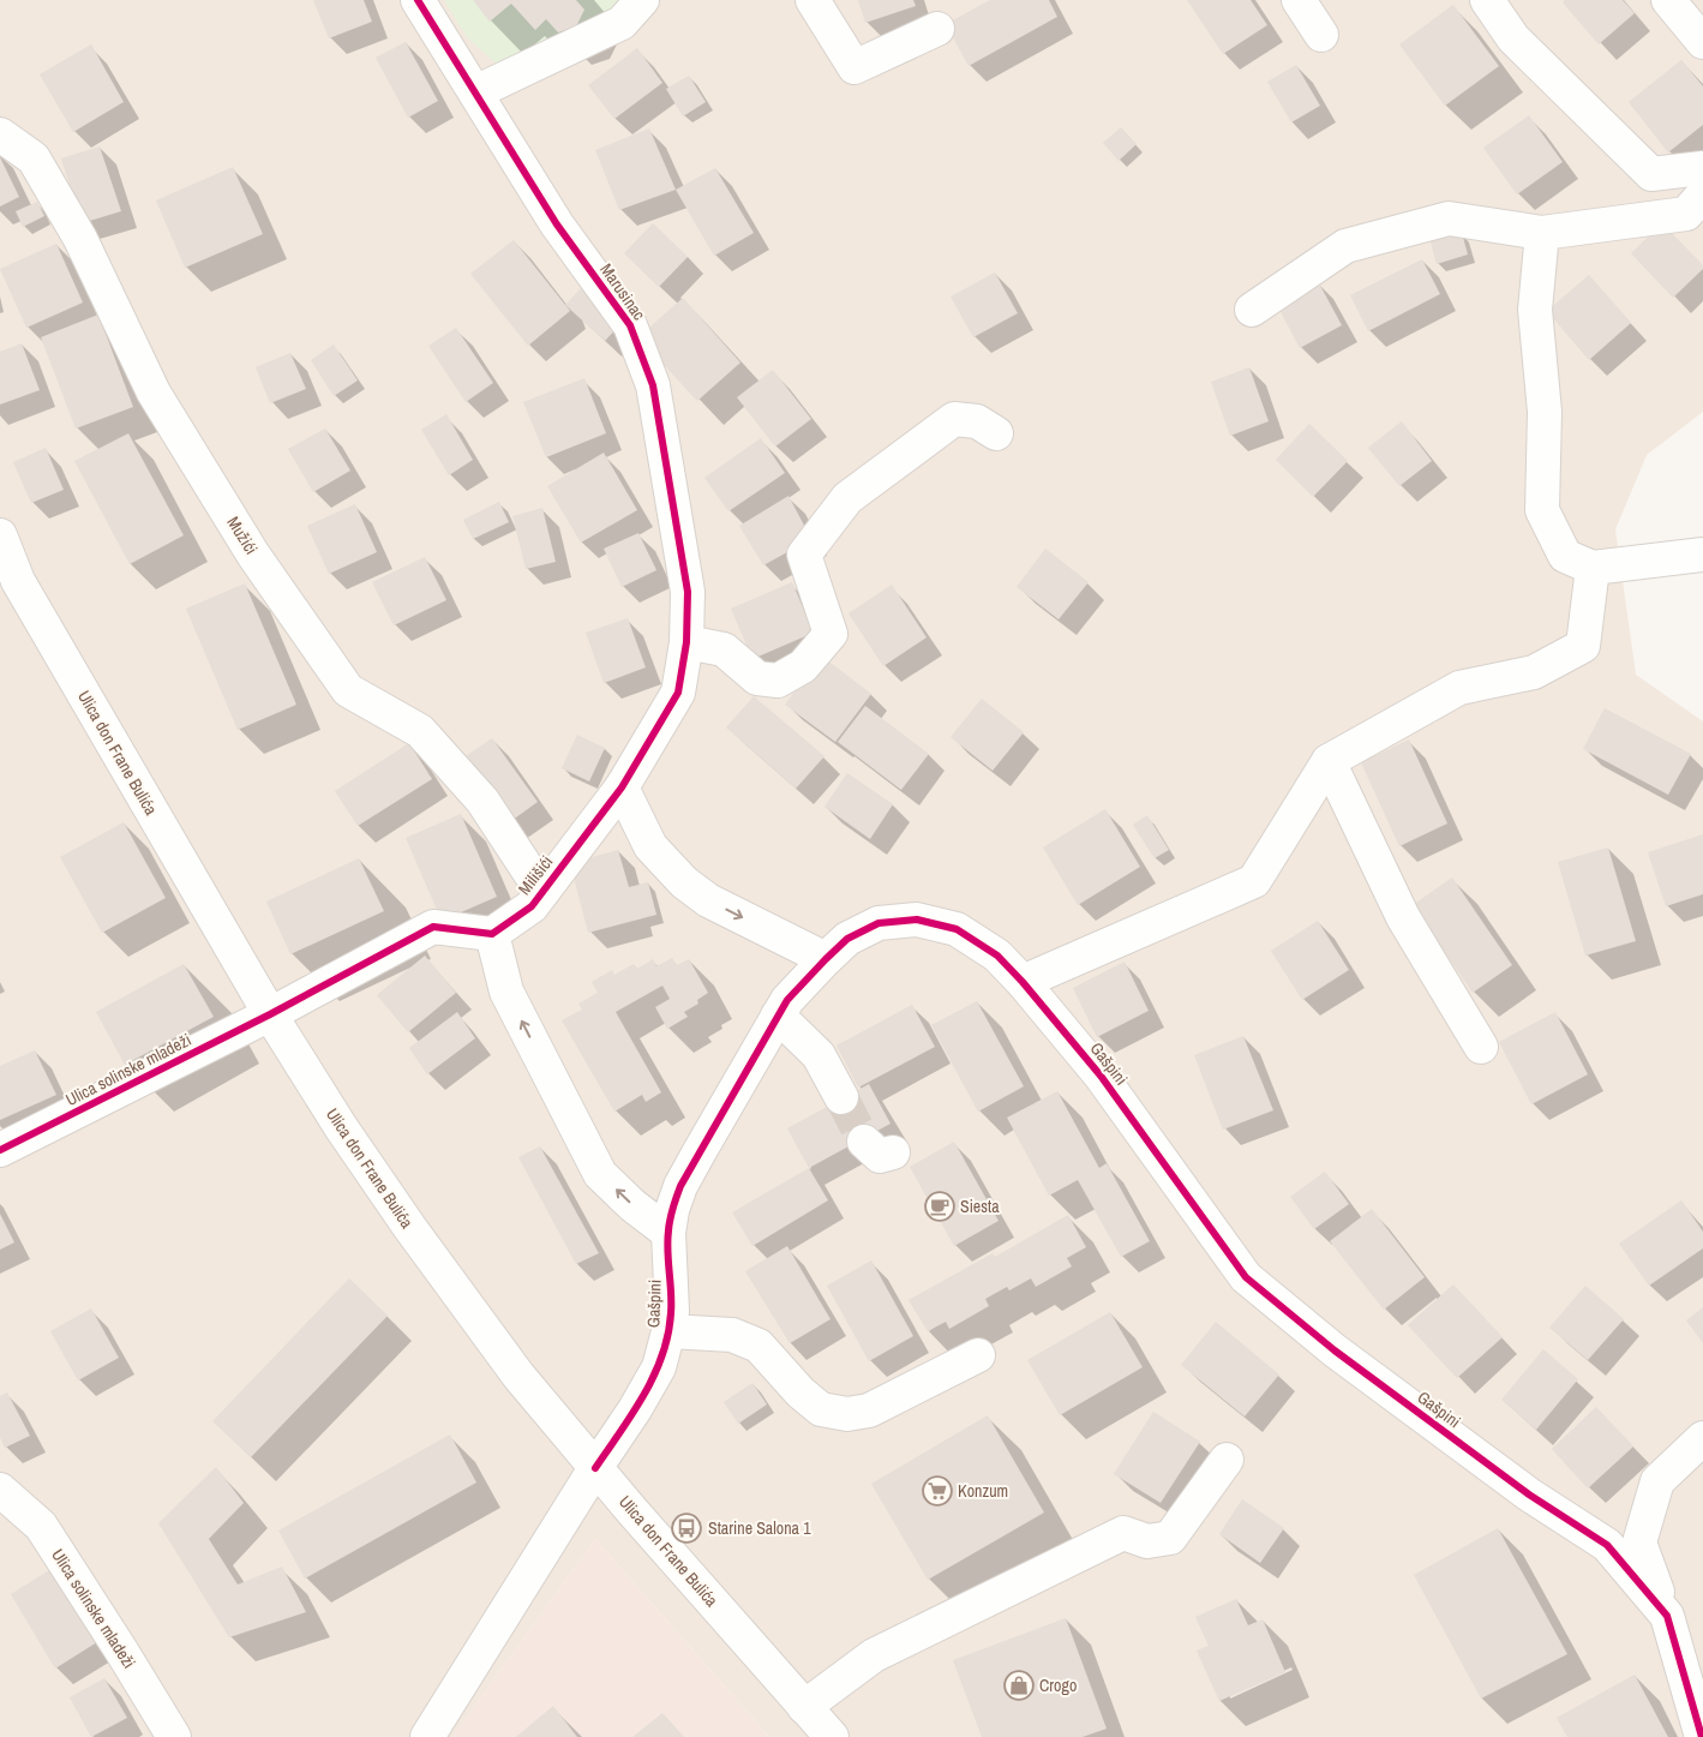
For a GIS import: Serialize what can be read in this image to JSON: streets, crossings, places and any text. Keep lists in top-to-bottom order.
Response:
{
  "streets": {
    "street": [
      "Marusinac",
      "Mužići",
      "Ulica don Frane Bulića",
      "Milišići",
      "Gašpini",
      "Ulica solinske mladeži"
    ]
  },
  "crossings": [
    ["Marusinac", "Milišići"],
    ["Mužići", "Milišići"],
    ["Ulica don Frane Bulića", "Gašpini"],
    ["Ulica don Frane Bulića", "Ulica solinske mladeži"]
  ],
  "places": {
    "cafe": ["Siesta"],
    "supermarket": ["Konzum"],
    "bus stop": ["Starine Salona 1"],
    "shop": ["Crogo"]
  }
}
